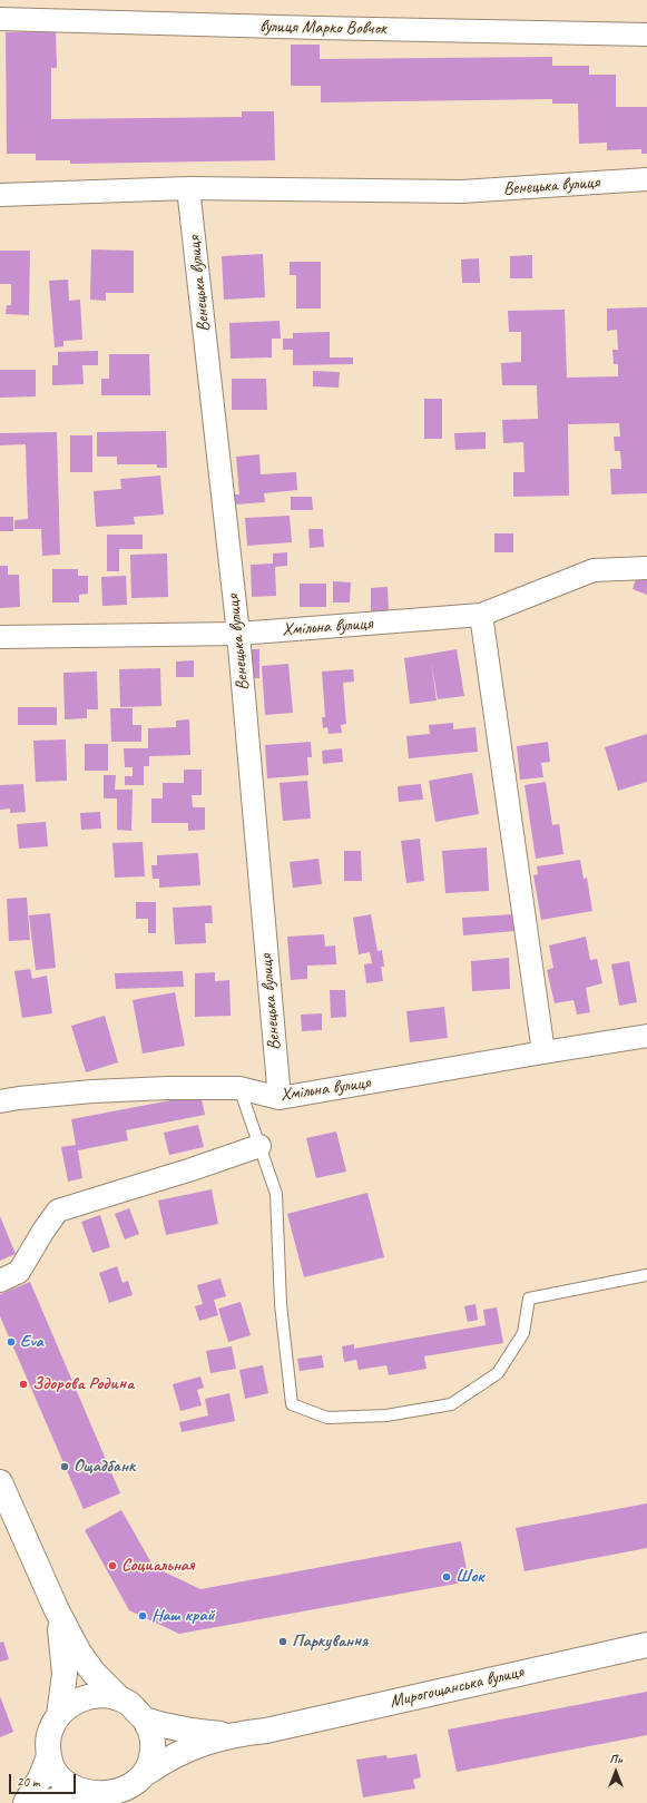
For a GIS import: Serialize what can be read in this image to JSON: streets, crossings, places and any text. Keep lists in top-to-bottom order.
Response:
{
  "streets": {
    "main road": ["Мирогощанська вулиця"],
    "street": ["вулиця Марко Вовчок", "Венецька вулиця", "Хмільна вулиця"]
  },
  "crossings": [
    ["Венецька вулиця", "Хмільна вулиця"]
  ],
  "places": [
    "Eva",
    "Здорова Родина",
    "Ощадбанк",
    "Социальная",
    "Шок",
    "Наш край",
    "Паркування"
  ],
  "scale_bar": "20 m",
  "north": "top"
}
